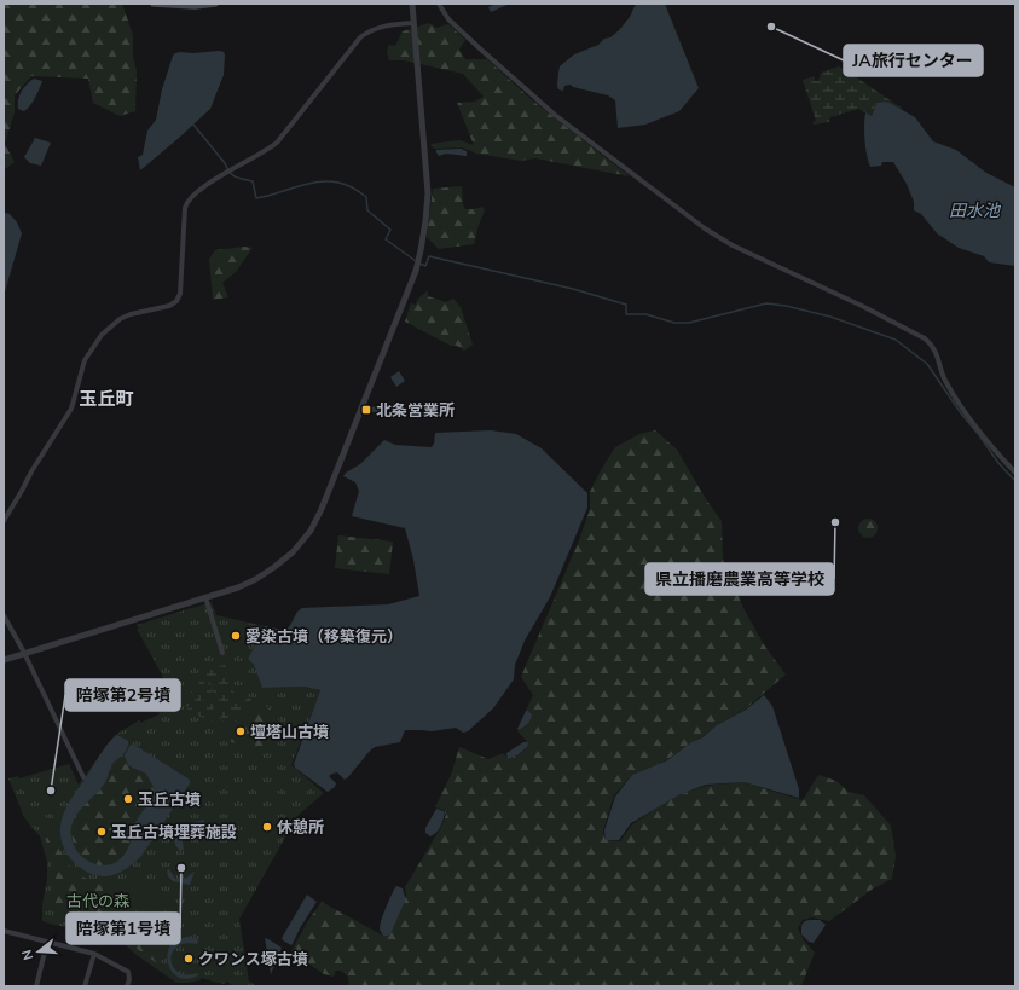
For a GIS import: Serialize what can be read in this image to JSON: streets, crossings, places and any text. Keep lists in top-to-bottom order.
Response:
{
  "districts": ["玉丘町"],
  "water": ["田水池"],
  "parks": ["古代の森"],
  "places": {
    "other": [
      "JA旅行センター",
      "県立播磨農業高等学校",
      "愛染古墳（移築復元）",
      "壇塔山古墳",
      "陪塚第2号墳",
      "玉丘古墳",
      "休憩所",
      "玉丘古墳埋葬施設",
      "陪塚第1号墳",
      "クワンス塚古墳"
    ],
    "transit": ["北条営業所"]
  },
  "north": "left"
}
